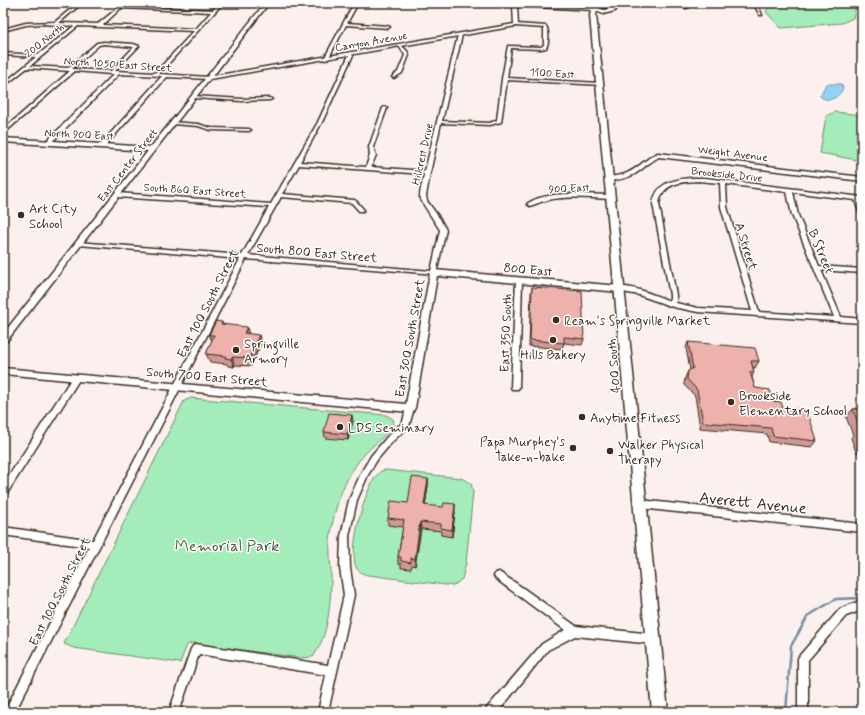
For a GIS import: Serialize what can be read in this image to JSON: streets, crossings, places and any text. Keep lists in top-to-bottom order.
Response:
{
  "streets": {
    "main road": ["400 South"],
    "street": [
      "200 North",
      "Canyon Avenue",
      "North 1050 East Street",
      "1100 East",
      "North 900 East",
      "Weight Avenue",
      "Hillcrest Drive",
      "East Center Street",
      "Brookside Drive",
      "900 East",
      "South 860 East Street",
      "A Street",
      "B Street",
      "South 800 East Street",
      "800 East",
      "East 100 South Street",
      "East 350 South",
      "East 300 South Street",
      "South 700 East Street",
      "Averett Avenue"
    ]
  },
  "crossings": [
    ["200 North", "North 1050 East Street"],
    ["Canyon Avenue", "North 1050 East Street"],
    ["Canyon Avenue", "Hillcrest Drive"],
    ["Canyon Avenue", "East Center Street"],
    ["Canyon Avenue", "East 100 South Street"],
    ["North 1050 East Street", "East Center Street"],
    ["1100 East", "400 South"],
    ["North 900 East", "East Center Street"],
    ["Weight Avenue", "400 South"],
    ["Hillcrest Drive", "South 800 East Street"],
    ["Hillcrest Drive", "800 East"],
    ["Hillcrest Drive", "East 300 South Street"],
    ["East Center Street", "South 860 East Street"],
    ["East Center Street", "South 800 East Street"],
    ["Brookside Drive", "A Street"],
    ["Brookside Drive", "B Street"],
    ["900 East", "400 South"],
    ["South 860 East Street", "East 100 South Street"],
    ["South 800 East Street", "800 East"],
    ["South 800 East Street", "East 100 South Street"],
    ["South 800 East Street", "East 300 South Street"],
    ["800 East", "East 350 South"],
    ["800 East", "East 300 South Street"],
    ["800 East", "400 South"],
    ["East 100 South Street", "South 700 East Street"],
    ["East 300 South Street", "South 700 East Street"],
    ["400 South", "Averett Avenue"]
  ],
  "parks": ["Memorial Park"],
  "places": [
    "Art City School",
    "Ream's Springville Market",
    "Hills Bakery",
    "Springville Armory",
    "Brookside Elementary School",
    "Anytime Fitness",
    "LDS Seminary",
    "Papa Murphey's Take-n-bake",
    "Walker Physical Therapy"
  ]
}
